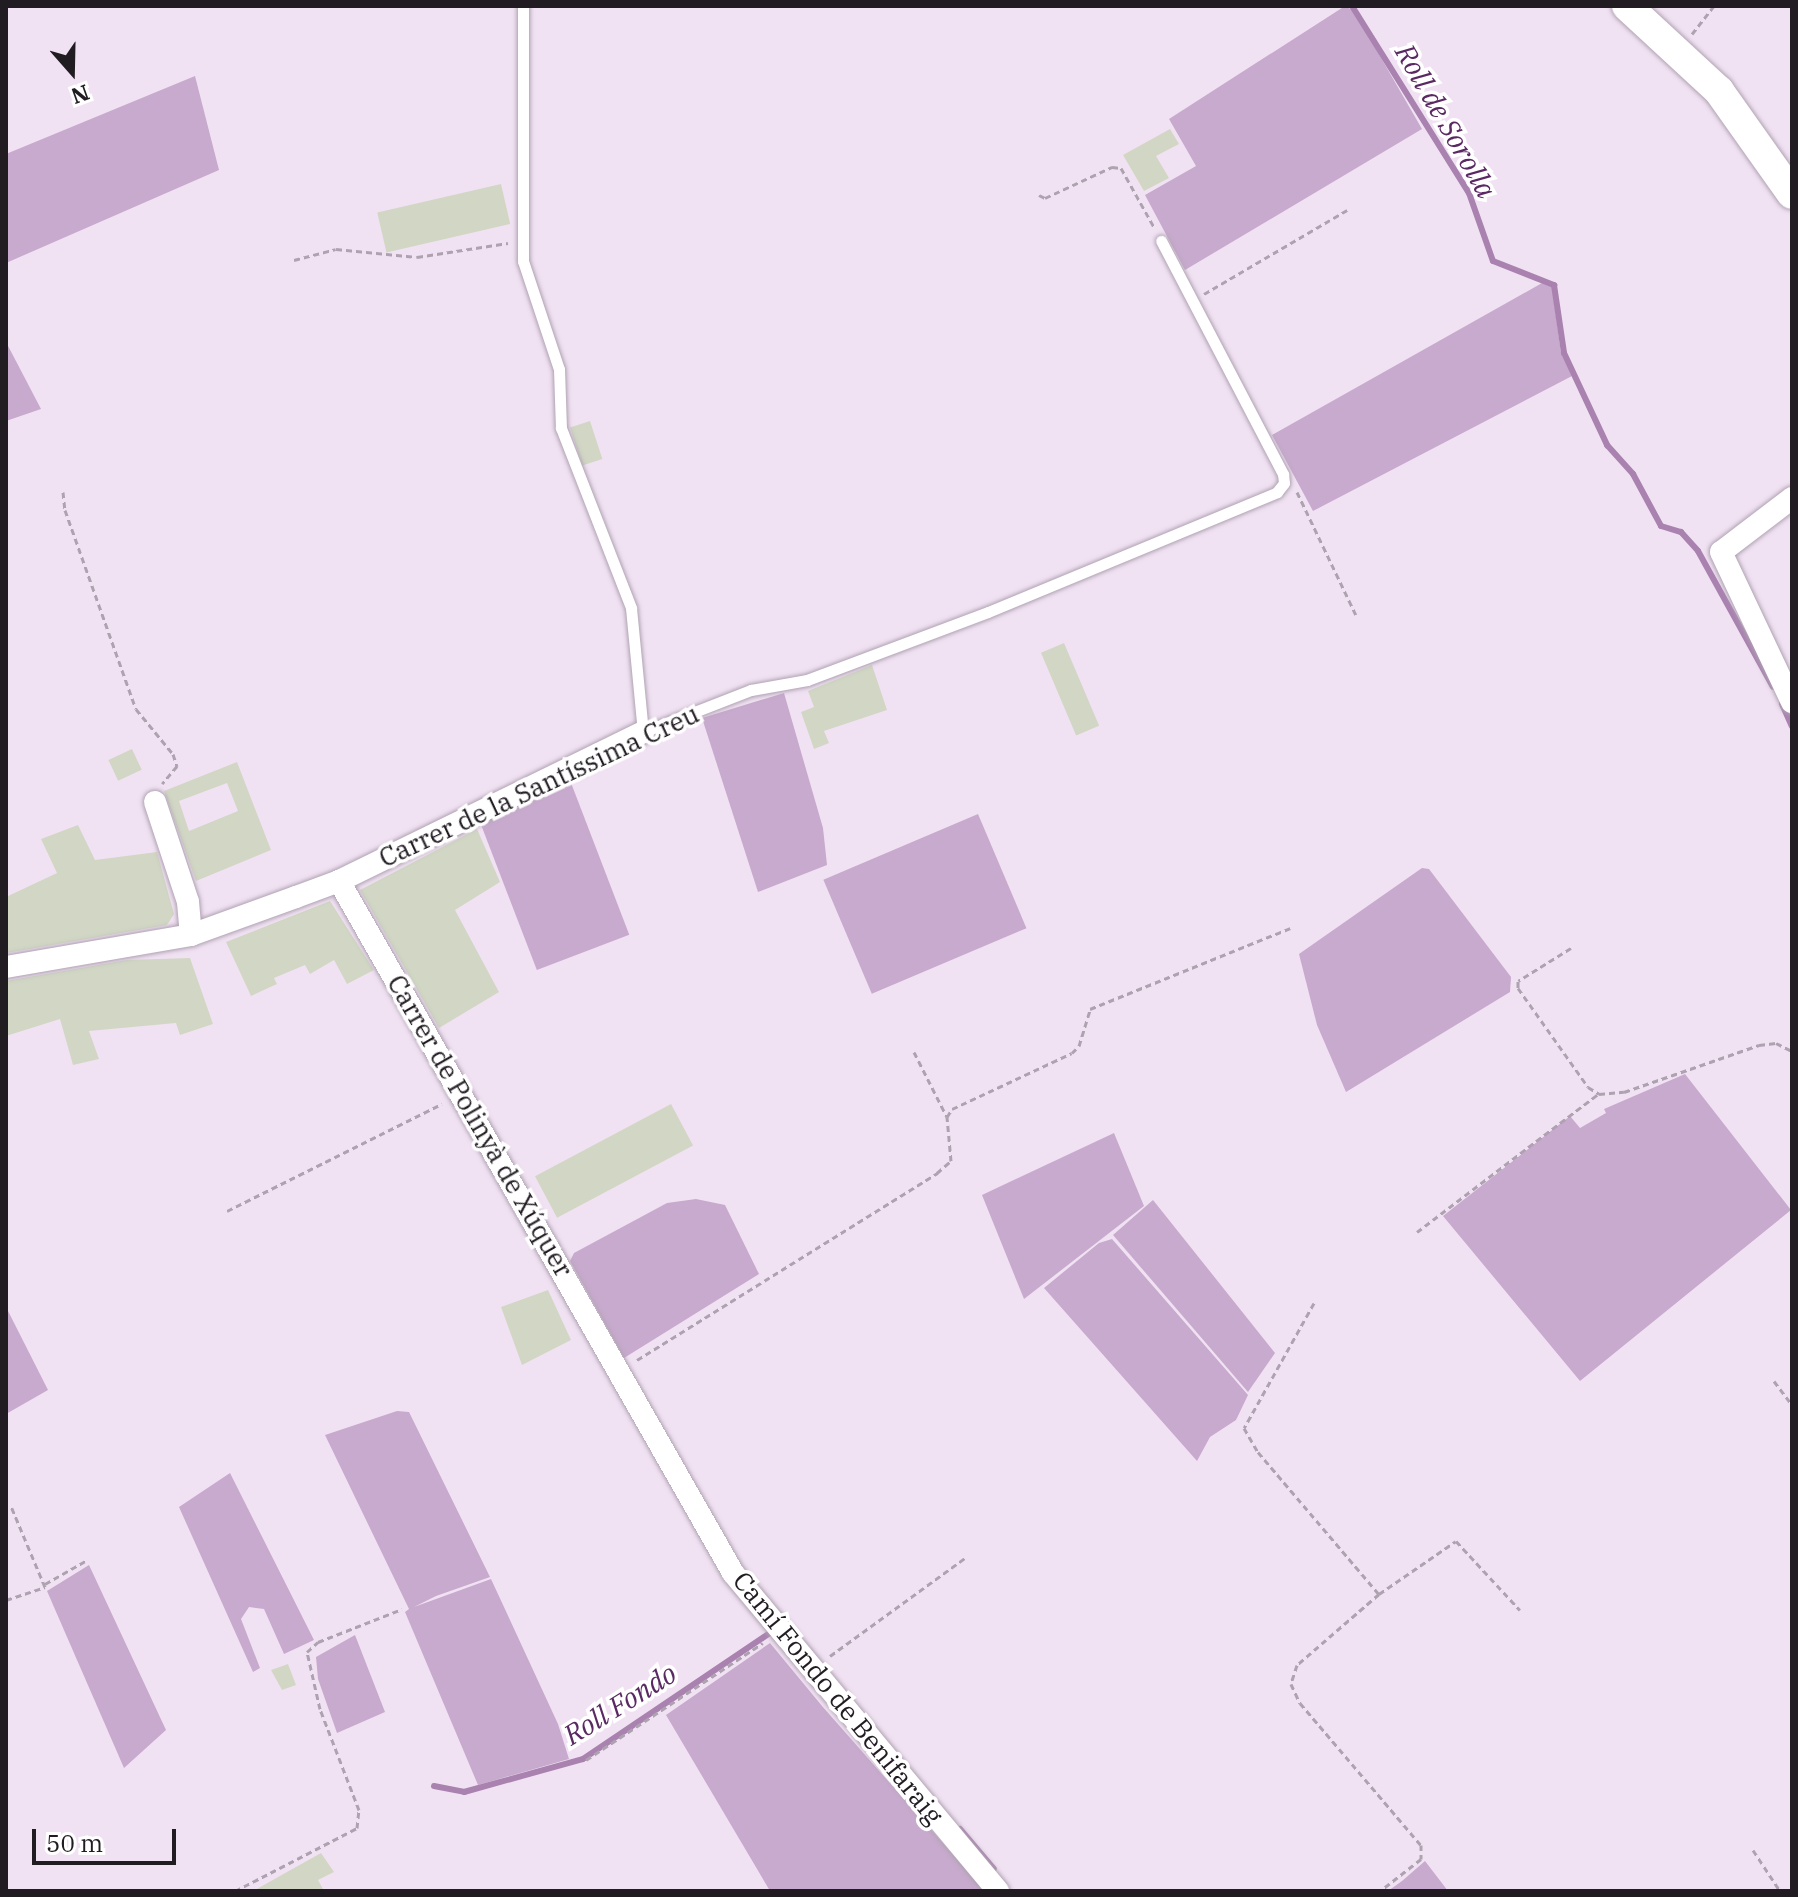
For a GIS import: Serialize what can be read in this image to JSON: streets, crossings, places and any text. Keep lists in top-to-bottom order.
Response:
{
  "streets": {
    "street": ["Carrer de la Santíssima Creu", "Carrer de Polinyà de Xúquer", "Camí Fondo de Benifaraig"]
  },
  "crossings": [
    ["Carrer de la Santíssima Creu", "Carrer de Polinyà de Xúquer"],
    ["Carrer de Polinyà de Xúquer", "Camí Fondo de Benifaraig"]
  ],
  "water": ["Roll de Sorolla", "Roll Fondo"],
  "scale_bar": "50 m",
  "north": "bottom"
}
